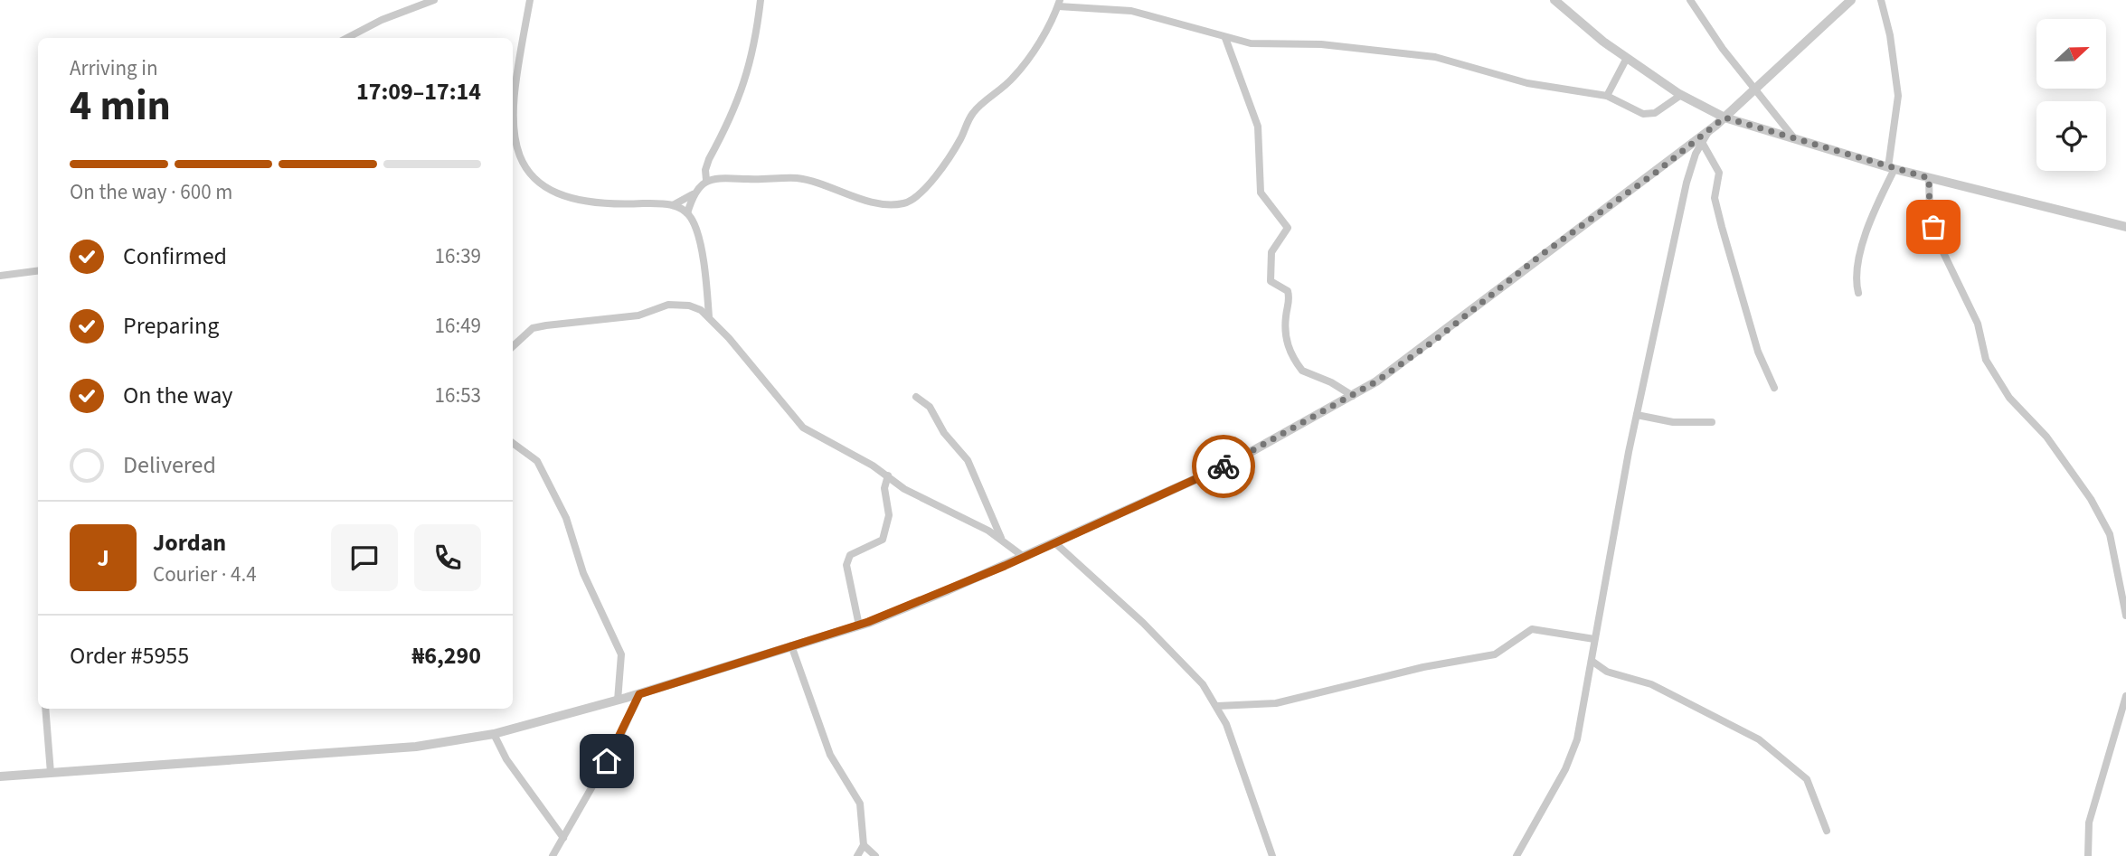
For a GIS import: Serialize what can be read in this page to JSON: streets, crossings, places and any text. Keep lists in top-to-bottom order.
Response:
{
  "north": "right",
  "page": {
    "heading": ["4 min", "Arriving in", "17:09–17:14"],
    "panel": [
      "Jordan",
      "Courier · 4.4",
      "Order #5955",
      "₦6,290"
    ],
    "bar": "On the way · 600 m",
    "list": [
      ["Confirmed", "16:39"],
      ["Preparing", "16:49"],
      ["On the way", "16:53"],
      "Delivered"
    ],
    "round": "J"
  }
}
